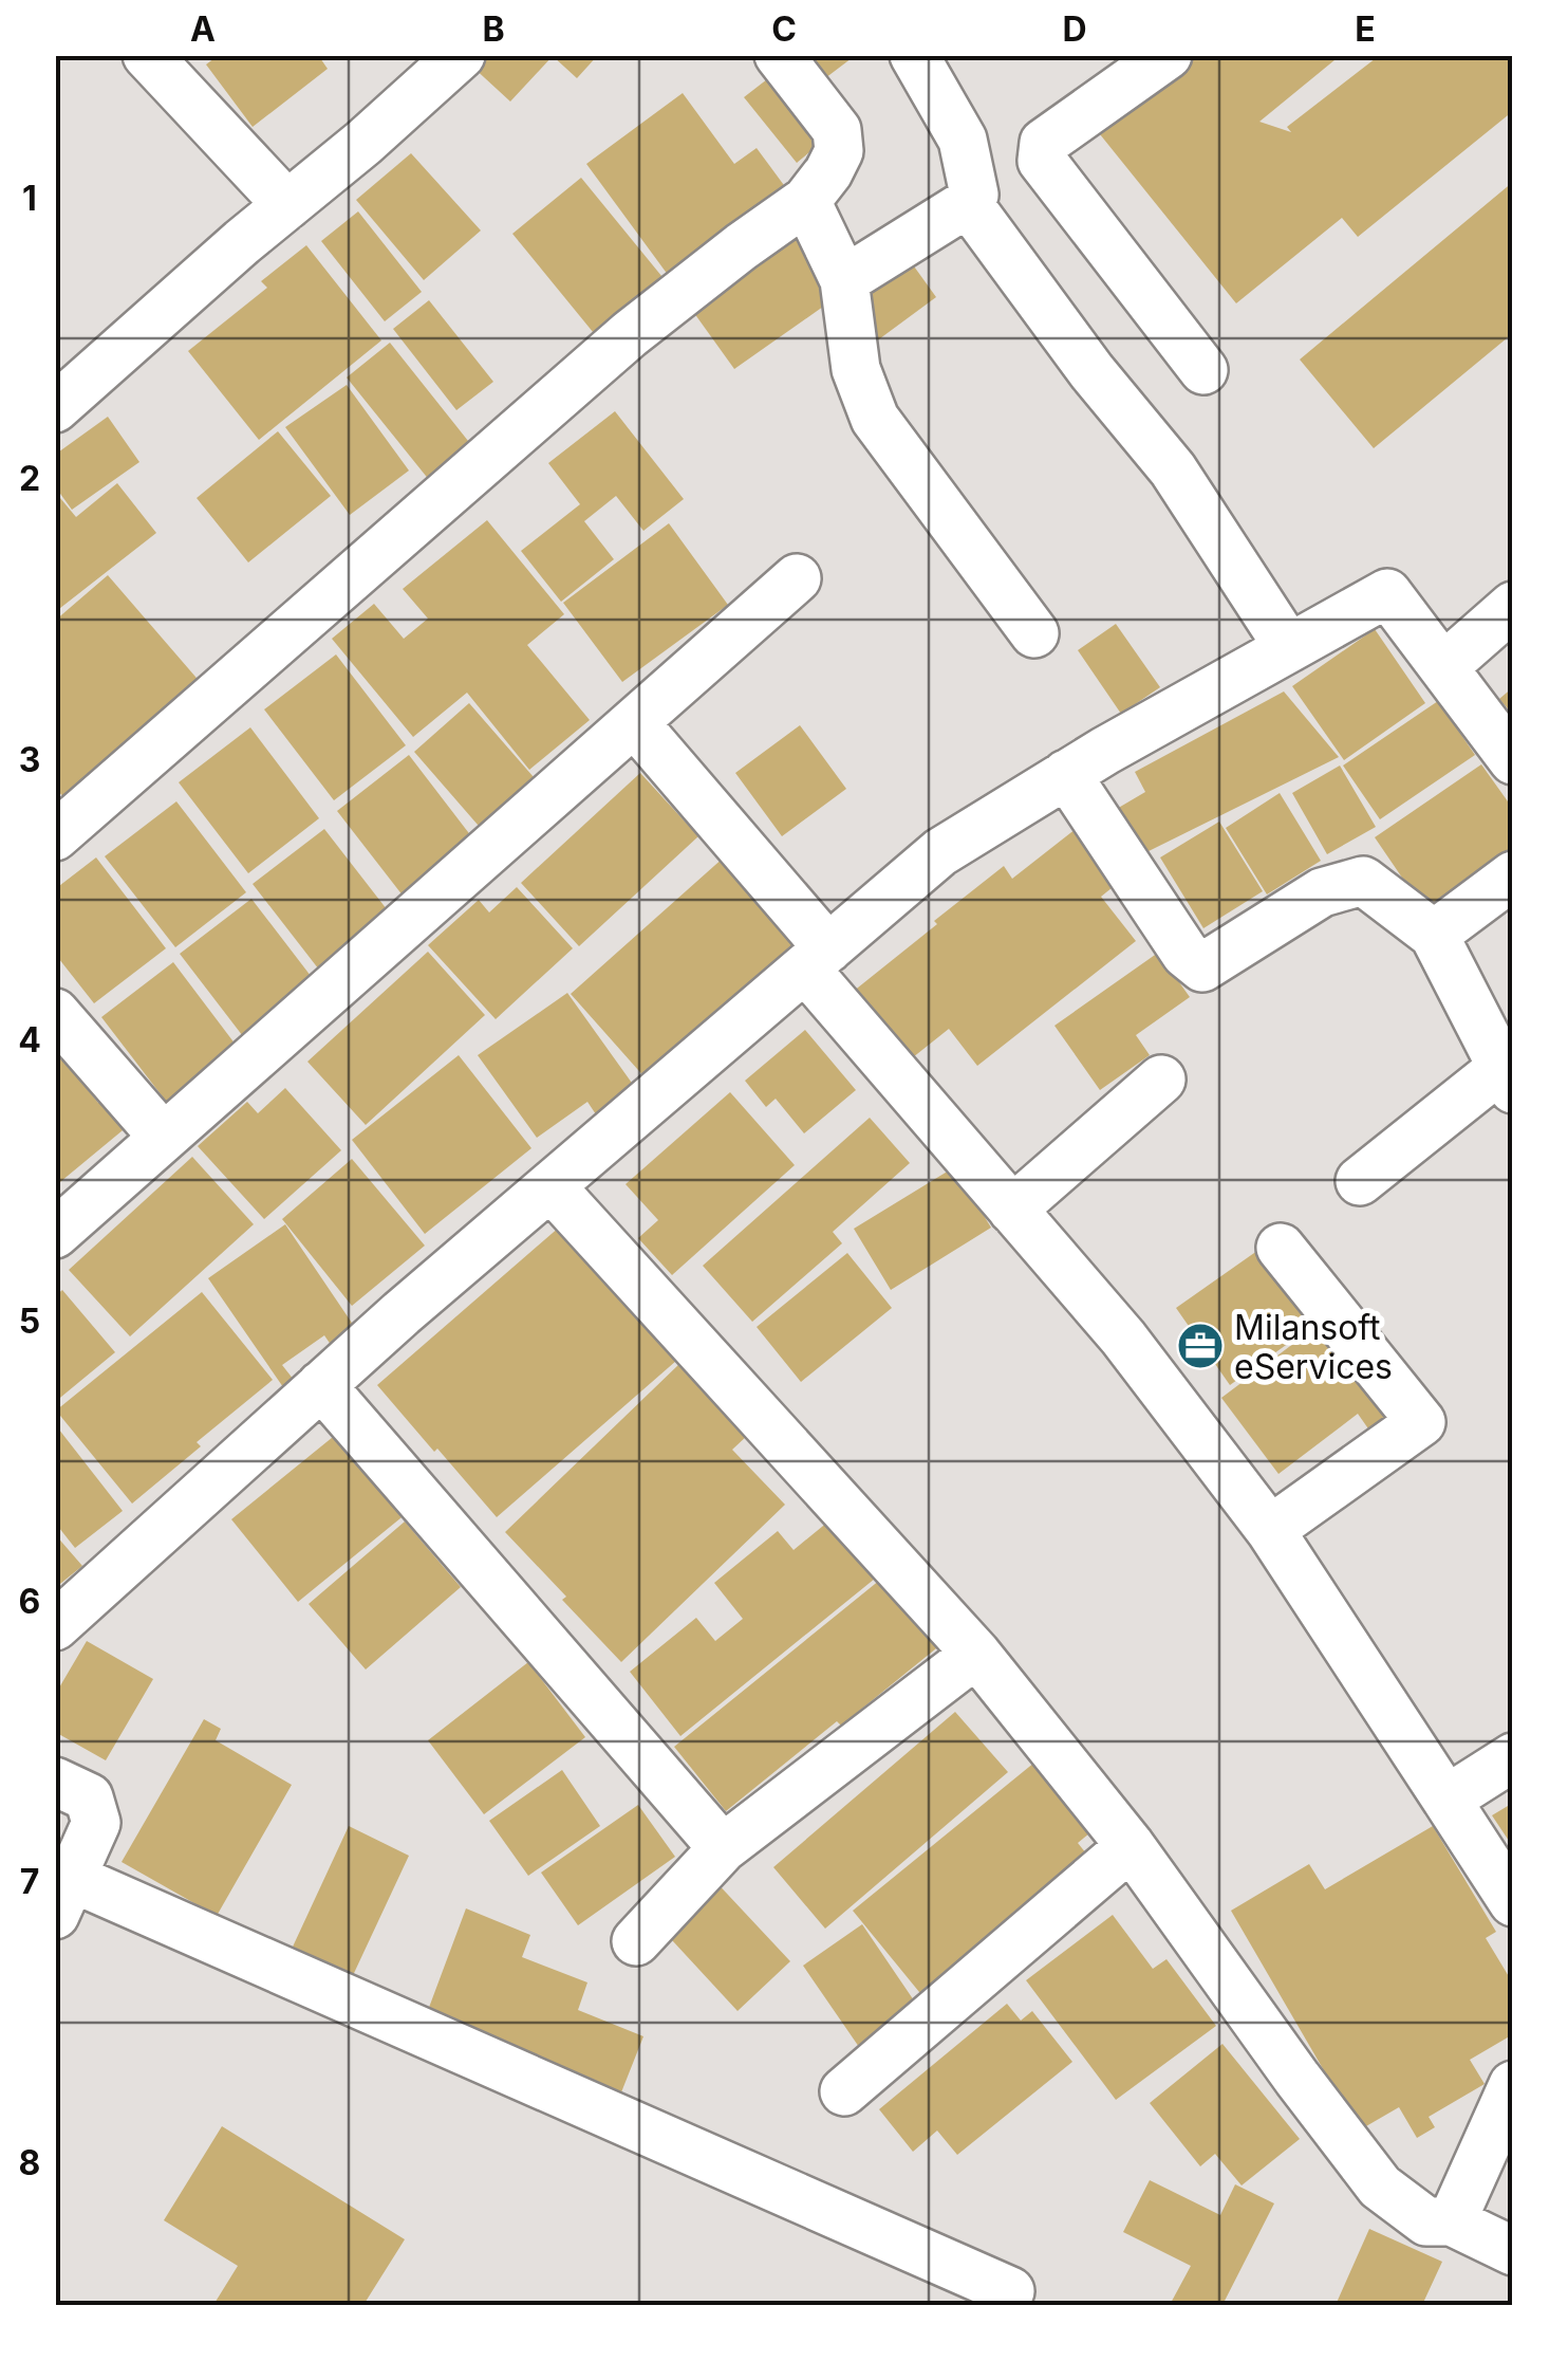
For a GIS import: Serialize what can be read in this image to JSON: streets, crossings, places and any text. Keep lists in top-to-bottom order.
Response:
{
  "places": {
    "office": ["Milansoft eServices"]
  },
  "grid": {
    "columns": [
      "A",
      "B",
      "C",
      "D",
      "E"
    ],
    "rows": [
      "1",
      "2",
      "3",
      "4",
      "5",
      "6",
      "7",
      "8"
    ]
  }
}
